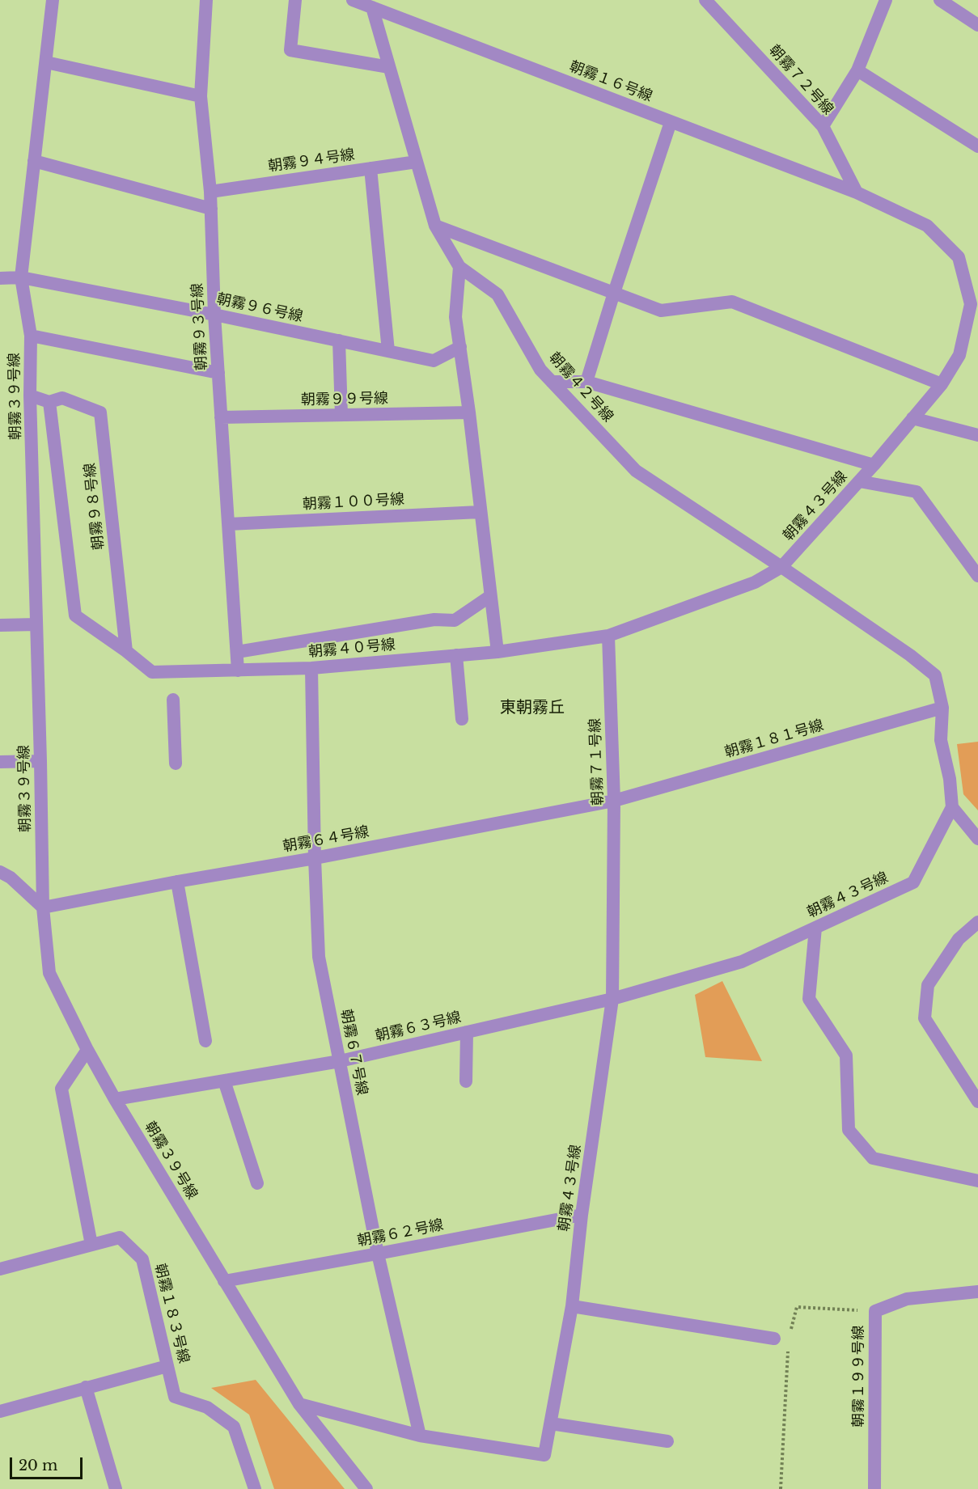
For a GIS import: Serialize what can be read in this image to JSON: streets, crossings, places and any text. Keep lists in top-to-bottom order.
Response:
{
  "streets": {
    "street": [
      "朝霧７２号線",
      "朝霧１６号線",
      "朝霧９４号線",
      "朝霧９６号線",
      "朝霧９３号線",
      "朝霧４２号線",
      "朝霧３９号線",
      "朝霧９９号線",
      "朝霧１００号線",
      "朝霧９８号線",
      "朝霧４３号線",
      "朝霧４０号線",
      "朝霧１８１号線",
      "朝霧７１号線",
      "朝霧６４号線",
      "朝霧６３号線",
      "朝霧６７号線",
      "朝霧６２号線",
      "朝霧１８３号線",
      "朝霧１９９号線"
    ]
  },
  "crossings": [
    ["朝霧７２号線", "朝霧１６号線"],
    ["朝霧７２号線", "朝霧４３号線"],
    ["朝霧１６号線", "朝霧４２号線"],
    ["朝霧１６号線", "朝霧４３号線"],
    ["朝霧９４号線", "朝霧９３号線"],
    ["朝霧９４号線", "朝霧４２号線"],
    ["朝霧９６号線", "朝霧９３号線"],
    ["朝霧９６号線", "朝霧３９号線"],
    ["朝霧９３号線", "朝霧９９号線"],
    ["朝霧９３号線", "朝霧１００号線"],
    ["朝霧９３号線", "朝霧４０号線"],
    ["朝霧４２号線", "朝霧４３号線"],
    ["朝霧３９号線", "朝霧４３号線"],
    ["朝霧３９号線", "朝霧６４号線"],
    ["朝霧３９号線", "朝霧６３号線"],
    ["朝霧３９号線", "朝霧６２号線"],
    ["朝霧９８号線", "朝霧４０号線"],
    ["朝霧４３号線", "朝霧７１号線"],
    ["朝霧４３号線", "朝霧６３号線"],
    ["朝霧４３号線", "朝霧６７号線"],
    ["朝霧４３号線", "朝霧６２号線"],
    ["朝霧４０号線", "朝霧６７号線"],
    ["朝霧１８１号線", "朝霧７１号線"],
    ["朝霧１８１号線", "朝霧６４号線"],
    ["朝霧７１号線", "朝霧６４号線"],
    ["朝霧７１号線", "朝霧６３号線"],
    ["朝霧６４号線", "朝霧６７号線"],
    ["朝霧６３号線", "朝霧６７号線"],
    ["朝霧６７号線", "朝霧６２号線"]
  ],
  "districts": ["東朝霧丘"],
  "scale_bar": "20 m"
}
